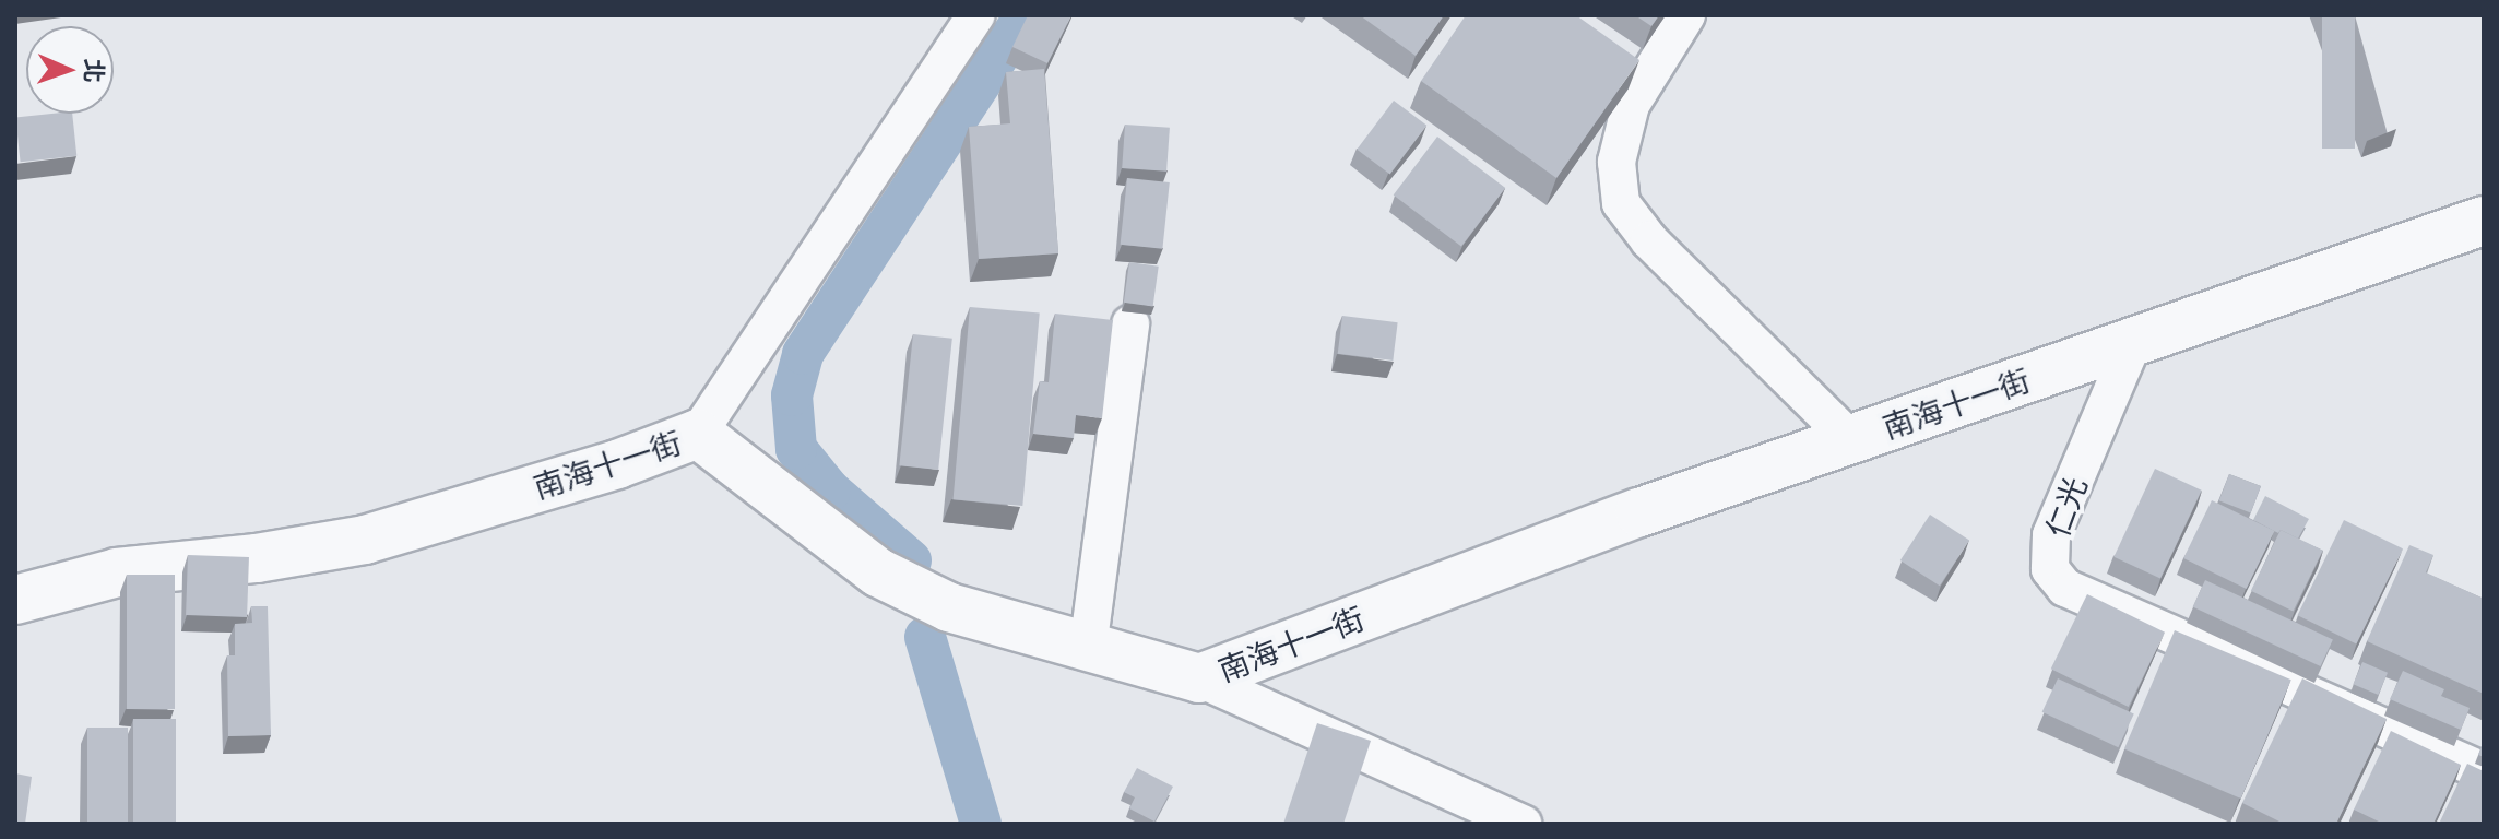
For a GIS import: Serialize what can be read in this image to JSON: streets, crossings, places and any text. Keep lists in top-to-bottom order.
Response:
{
  "streets": {
    "street": ["南海十一街", "仁光"]
  },
  "crossings": [
    ["南海十一街", "仁光"]
  ],
  "north": "right"
}
